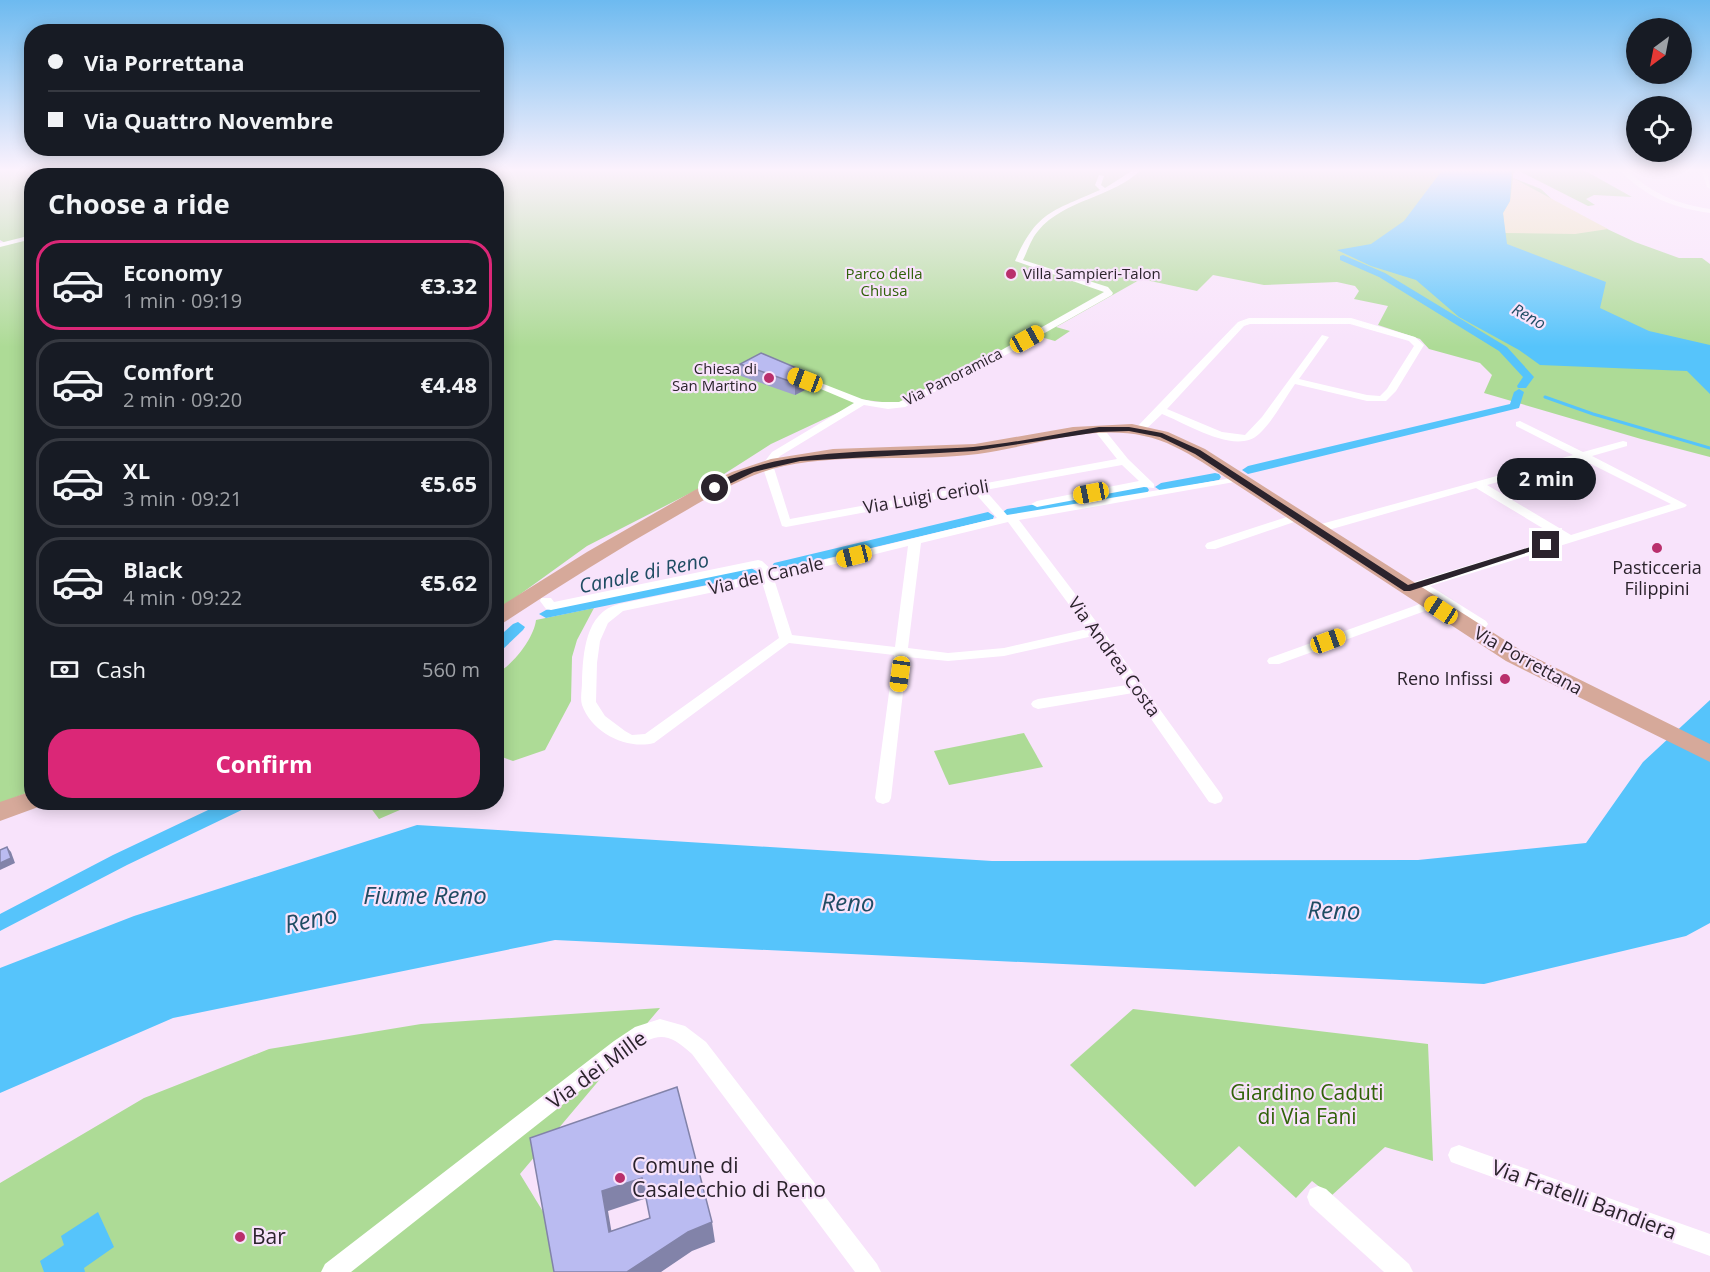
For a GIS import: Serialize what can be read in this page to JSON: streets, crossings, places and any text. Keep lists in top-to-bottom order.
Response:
{
  "streets": {
    "main road": ["Via Porrettana"],
    "street": [
      "Via Panoramica",
      "Via Luigi Cerioli",
      "Via del Canale",
      "Via Andrea Costa",
      "Via dei Mille",
      "Via Fratelli Bandiera"
    ]
  },
  "crossings": [
    ["Via Luigi Cerioli", "Via Andrea Costa"],
    ["Via Luigi Cerioli", "Via Porrettana"],
    ["Via del Canale", "Via Andrea Costa"],
    ["Via del Canale", "Via Porrettana"]
  ],
  "water": ["Reno", "Canale di Reno", "Fiume Reno"],
  "parks": ["Parco della Chiusa", "Giardino Caduti di Via Fani"],
  "places": [
    "Villa Sampieri-Talon",
    "Chiesa di San Martino",
    "Pasticceria Filippini",
    "Reno Infissi",
    "Comune di Casalecchio di Reno",
    "Bar"
  ],
  "north": "bottom left",
  "page": {
    "banner": ["Via Porrettana", "Via Quattro Novembre"],
    "heading": "Choose a ride",
    "list": [
      {
        "name": "Economy",
        "note": "1 min · 09:19",
        "value": "€3.32"
      },
      {
        "name": "Comfort",
        "note": "2 min · 09:20",
        "value": "€4.48"
      },
      {
        "name": "XL",
        "note": "3 min · 09:21",
        "value": "€5.65"
      },
      {
        "name": "Black",
        "note": "4 min · 09:22",
        "value": "€5.62"
      }
    ],
    "bubble": "2 min",
    "pay": ["Cash", "560 m"],
    "buttons": "Confirm"
  }
}
